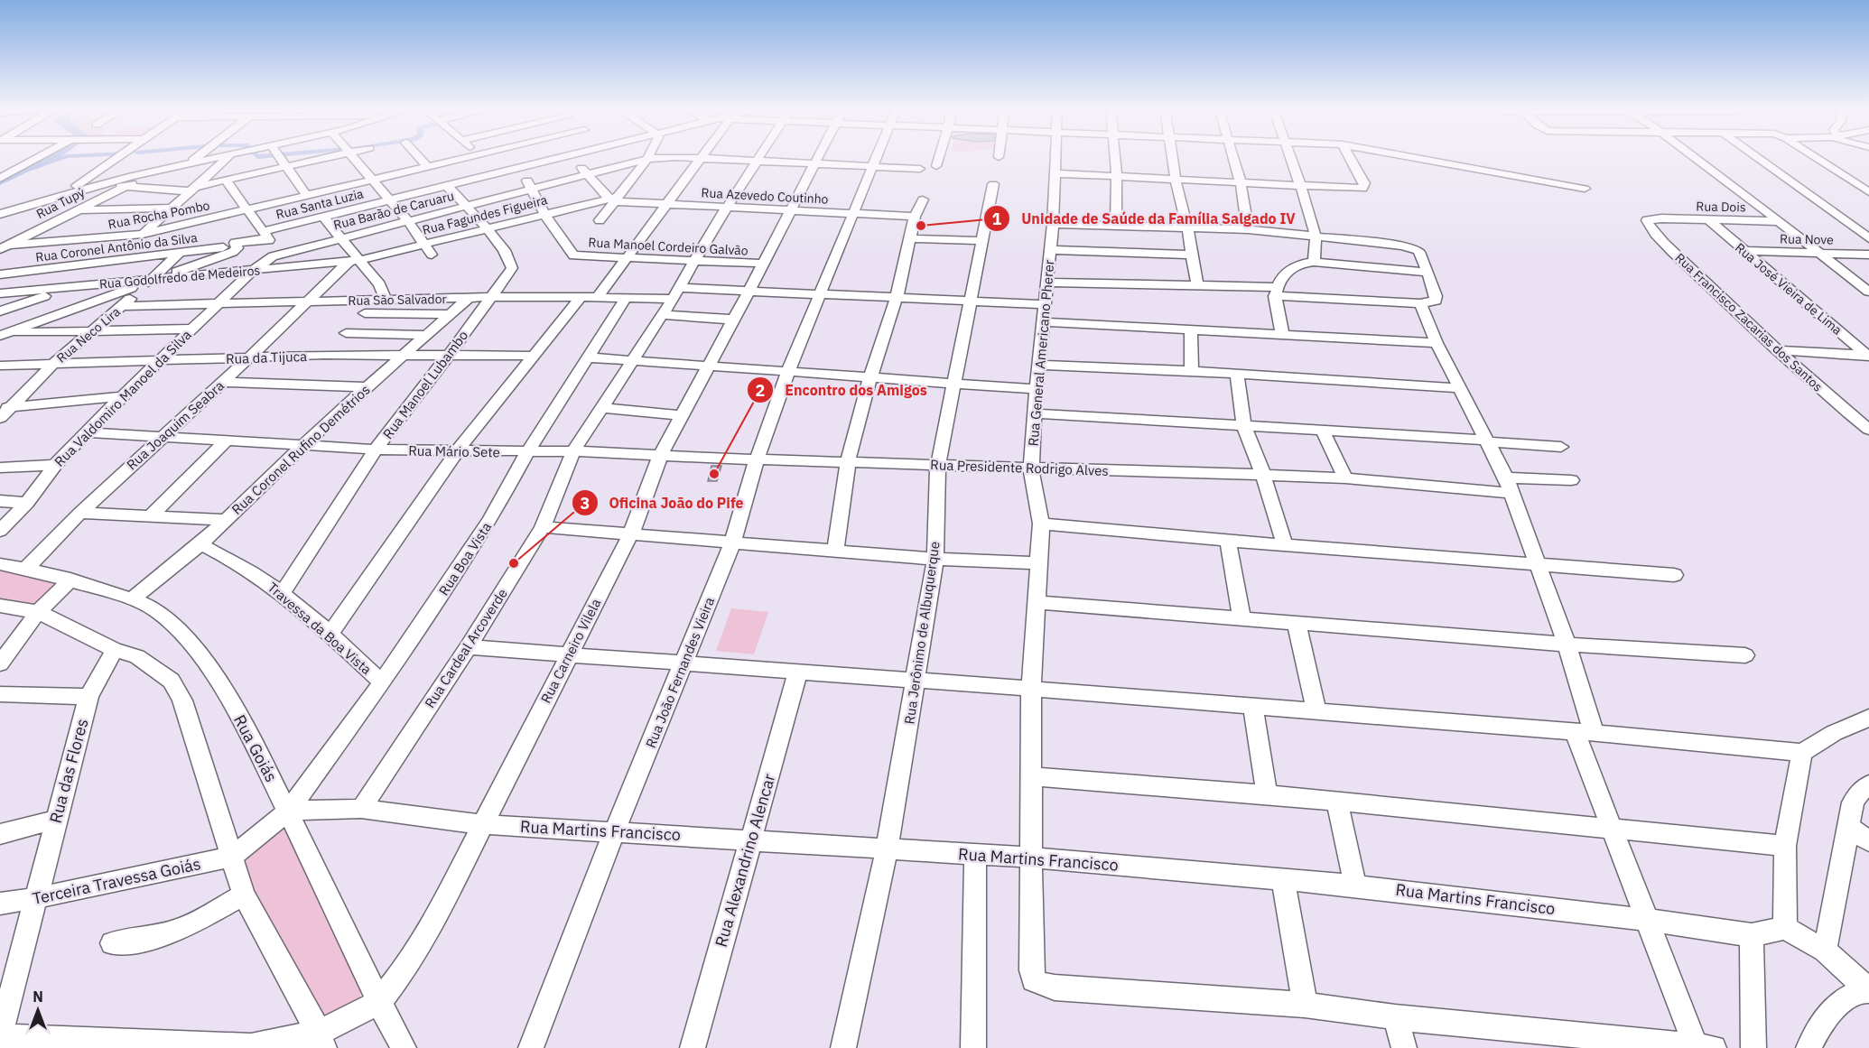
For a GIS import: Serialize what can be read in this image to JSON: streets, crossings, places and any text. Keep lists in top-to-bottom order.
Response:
{
  "streets": {
    "street": [
      "Rua Azevedo Coutinho",
      "Rua Tupý",
      "Rua Santa Luzia",
      "Rua Dois",
      "Rua Barão de Caruaru",
      "Rua Rocha Pombo",
      "Rua Fagundes Figueira",
      "Rua Nove",
      "Rua Manoel Cordeiro Galvão",
      "Rua Coronel Antônio da Silva",
      "Rua Godolfredo de Medeiros",
      "Rua José Vieira de Lima",
      "Rua São Salvador",
      "Rua Francisco Zacarias dos Santos",
      "Rua Neco Lira",
      "Rua General Americano Pherer",
      "Rua da Tijuca",
      "Rua Manoel Lubambo",
      "Rua Valdomiro Manoel da Silva",
      "Rua Joaquim Seabra",
      "Rua Coronel Rufino Demétrios",
      "Rua Mário Sete",
      "Rua Presidente Rodrigo Alves",
      "Rua Boa Vista",
      "Travessa da Boa Vista",
      "Rua Jerônimo de Albuquerque",
      "Rua Cardeal Arcoverde",
      "Rua Carneiro Vilela",
      "Rua João Fernandes Vieira",
      "Rua Goiás",
      "Rua das Flores",
      "Rua Martins Francisco",
      "Rua Alexandrino Alencar",
      "Terceira Travessa Goiás"
    ]
  },
  "crossings": [
    ["Rua Azevedo Coutinho", "Rua Fagundes Figueira"],
    ["Rua Azevedo Coutinho", "Rua Cardeal Arcoverde"],
    ["Rua Azevedo Coutinho", "Rua Carneiro Vilela"],
    ["Rua Azevedo Coutinho", "Rua João Fernandes Vieira"],
    ["Rua Tupý", "Rua Rocha Pombo"],
    ["Rua Santa Luzia", "Rua Coronel Antônio da Silva"],
    ["Rua Santa Luzia", "Rua Manoel Lubambo"],
    ["Rua Dois", "Rua José Vieira de Lima"],
    ["Rua Dois", "Rua Francisco Zacarias dos Santos"],
    ["Rua Barão de Caruaru", "Rua Manoel Lubambo"],
    ["Rua Barão de Caruaru", "Rua Valdomiro Manoel da Silva"],
    ["Rua Barão de Caruaru", "Rua Cardeal Arcoverde"],
    ["Rua Barão de Caruaru", "Rua Carneiro Vilela"],
    ["Rua Barão de Caruaru", "Rua João Fernandes Vieira"],
    ["Rua Fagundes Figueira", "Rua Manoel Cordeiro Galvão"],
    ["Rua Fagundes Figueira", "Rua Godolfredo de Medeiros"],
    ["Rua Fagundes Figueira", "Rua Manoel Lubambo"],
    ["Rua Fagundes Figueira", "Rua Joaquim Seabra"],
    ["Rua Nove", "Rua José Vieira de Lima"],
    ["Rua Manoel Cordeiro Galvão", "Rua Cardeal Arcoverde"],
    ["Rua Manoel Cordeiro Galvão", "Rua Carneiro Vilela"],
    ["Rua Coronel Antônio da Silva", "Rua Neco Lira"],
    ["Rua Godolfredo de Medeiros", "Rua Neco Lira"],
    ["Rua Godolfredo de Medeiros", "Rua Valdomiro Manoel da Silva"],
    ["Rua Godolfredo de Medeiros", "Rua Joaquim Seabra"],
    ["Rua São Salvador", "Rua Neco Lira"],
    ["Rua São Salvador", "Rua General Americano Pherer"],
    ["Rua São Salvador", "Rua Manoel Lubambo"],
    ["Rua São Salvador", "Rua Valdomiro Manoel da Silva"],
    ["Rua São Salvador", "Rua Joaquim Seabra"],
    ["Rua São Salvador", "Rua Coronel Rufino Demétrios"],
    ["Rua São Salvador", "Rua Boa Vista"],
    ["Rua São Salvador", "Rua Jerônimo de Albuquerque"],
    ["Rua São Salvador", "Rua Cardeal Arcoverde"],
    ["Rua São Salvador", "Rua Carneiro Vilela"],
    ["Rua São Salvador", "Rua João Fernandes Vieira"],
    ["Rua Neco Lira", "Rua da Tijuca"],
    ["Rua General Americano Pherer", "Rua Presidente Rodrigo Alves"],
    ["Rua General Americano Pherer", "Rua Martins Francisco"],
    ["Rua da Tijuca", "Rua Manoel Lubambo"],
    ["Rua da Tijuca", "Rua Valdomiro Manoel da Silva"],
    ["Rua da Tijuca", "Rua Joaquim Seabra"],
    ["Rua da Tijuca", "Rua Coronel Rufino Demétrios"],
    ["Rua Manoel Lubambo", "Rua Mário Sete"],
    ["Rua Manoel Lubambo", "Travessa da Boa Vista"],
    ["Rua Valdomiro Manoel da Silva", "Rua Mário Sete"],
    ["Rua Joaquim Seabra", "Rua Mário Sete"],
    ["Rua Joaquim Seabra", "Rua Goiás"],
    ["Rua Coronel Rufino Demétrios", "Rua Mário Sete"],
    ["Rua Coronel Rufino Demétrios", "Travessa da Boa Vista"],
    ["Rua Coronel Rufino Demétrios", "Rua Goiás"],
    ["Rua Mário Sete", "Rua Presidente Rodrigo Alves"],
    ["Rua Mário Sete", "Rua Boa Vista"],
    ["Rua Presidente Rodrigo Alves", "Rua Boa Vista"],
    ["Rua Presidente Rodrigo Alves", "Rua Jerônimo de Albuquerque"],
    ["Rua Presidente Rodrigo Alves", "Rua Cardeal Arcoverde"],
    ["Rua Presidente Rodrigo Alves", "Rua Carneiro Vilela"],
    ["Rua Presidente Rodrigo Alves", "Rua João Fernandes Vieira"],
    ["Rua Boa Vista", "Travessa da Boa Vista"],
    ["Rua Boa Vista", "Rua Goiás"],
    ["Rua Boa Vista", "Rua Martins Francisco"],
    ["Rua Boa Vista", "Terceira Travessa Goiás"],
    ["Rua Jerônimo de Albuquerque", "Rua Martins Francisco"],
    ["Rua Cardeal Arcoverde", "Rua Martins Francisco"],
    ["Rua Carneiro Vilela", "Rua Goiás"],
    ["Rua Carneiro Vilela", "Rua Martins Francisco"],
    ["Rua João Fernandes Vieira", "Rua Martins Francisco"],
    ["Rua Goiás", "Rua Martins Francisco"],
    ["Rua das Flores", "Terceira Travessa Goiás"],
    ["Rua Martins Francisco", "Rua Alexandrino Alencar"]
  ],
  "places": ["Unidade de Saúde da Família Salgado IV", "Encontro dos Amigos", "Oficina João do Pife"],
  "north": "top"
}
